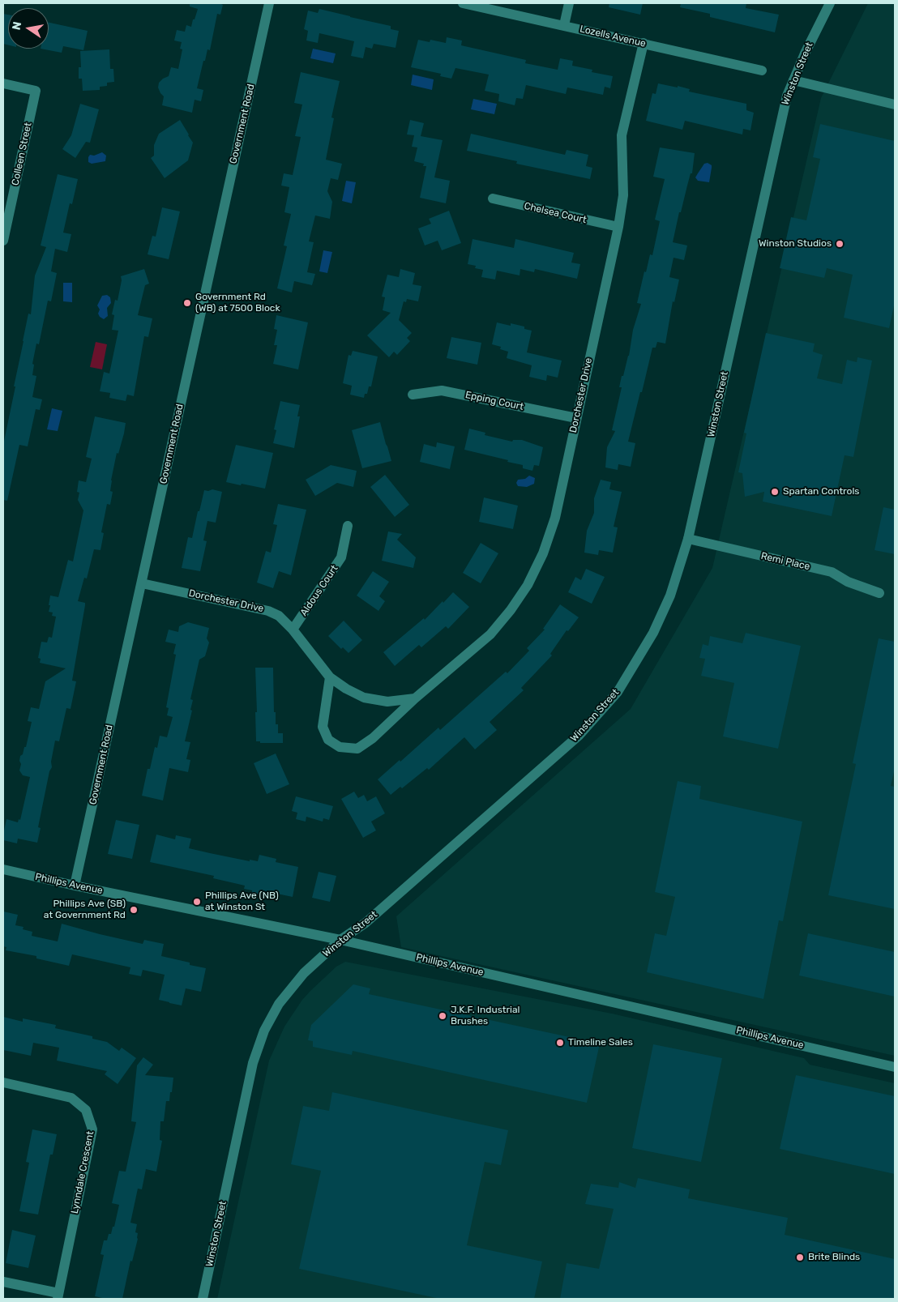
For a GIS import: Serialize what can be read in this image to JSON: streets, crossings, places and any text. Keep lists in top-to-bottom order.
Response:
{
  "streets": {
    "street": [
      "Lozells Avenue",
      "Winston Street",
      "Government Road",
      "Colleen Street",
      "Chelsea Court",
      "Dorchester Drive",
      "Epping Court",
      "Remi Place",
      "Aldous Court",
      "Phillips Avenue",
      "Lynndale Crescent"
    ]
  },
  "crossings": [
    ["Lozells Avenue", "Dorchester Drive"],
    ["Winston Street", "Remi Place"],
    ["Winston Street", "Phillips Avenue"],
    ["Government Road", "Dorchester Drive"],
    ["Government Road", "Phillips Avenue"],
    ["Chelsea Court", "Dorchester Drive"],
    ["Dorchester Drive", "Epping Court"],
    ["Dorchester Drive", "Aldous Court"]
  ],
  "places": [
    "Winston Studios",
    "Government Rd (WB) at 7500 Block",
    "Spartan Controls",
    "Phillips Ave (NB) at Winston St",
    "Phillips Ave (SB) at Government Rd",
    "J.K.F. Industrial Brushes",
    "Timeline Sales",
    "Brite Blinds"
  ],
  "north": "left"
}
